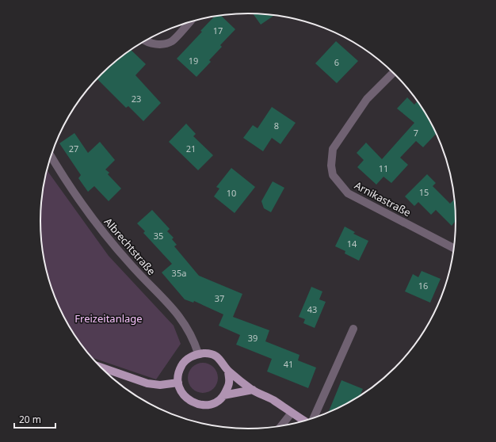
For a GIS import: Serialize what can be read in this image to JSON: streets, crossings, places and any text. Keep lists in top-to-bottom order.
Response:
{
  "streets": {
    "street": ["Arnikastraße", "Albrechtstraße"]
  },
  "parks": ["Freizeitanlage"],
  "house_numbers": [
    "17",
    "19",
    "6",
    "23",
    "8",
    "7",
    "27",
    "21",
    "11",
    "15",
    "10",
    "35",
    "14",
    "35a",
    "16",
    "37",
    "43",
    "39",
    "41"
  ],
  "scale_bar": "20 m"
}
